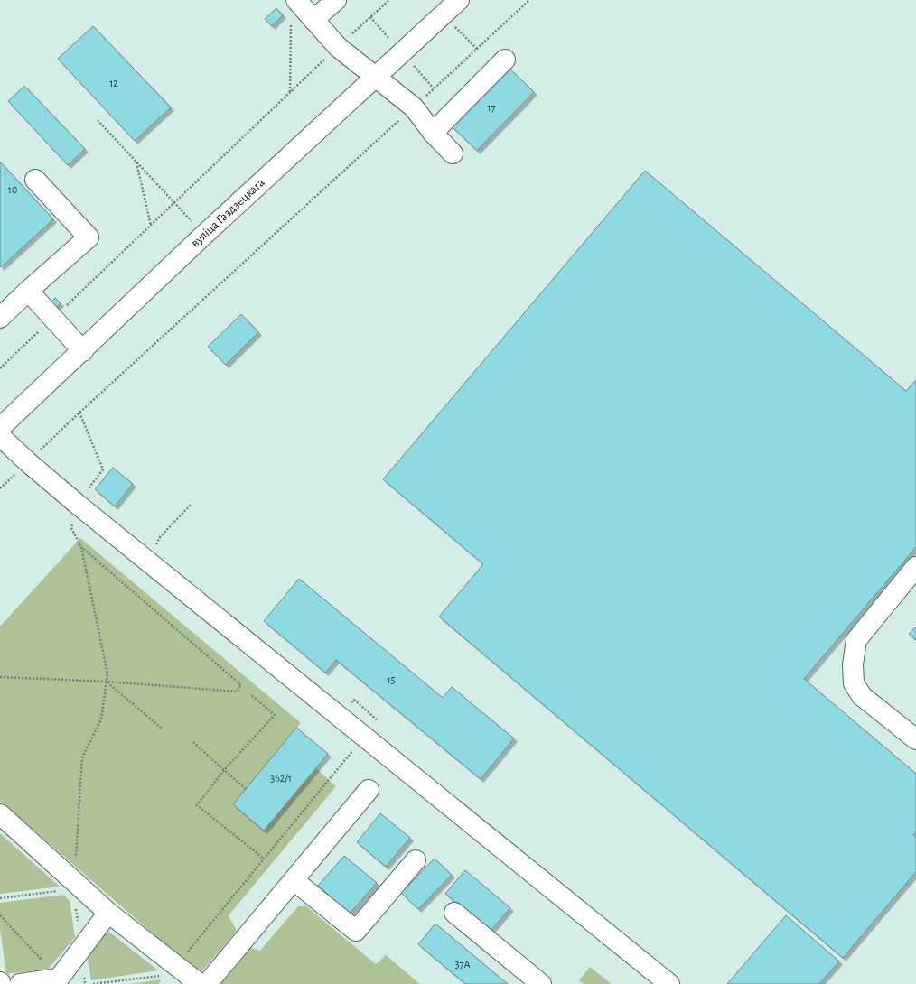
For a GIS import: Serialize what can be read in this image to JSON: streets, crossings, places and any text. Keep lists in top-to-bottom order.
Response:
{
  "streets": {
    "street": ["вуліца Газдзецкага"]
  },
  "house_numbers": [
    "12",
    "17",
    "10",
    "15",
    "362/1",
    "37А"
  ]
}
